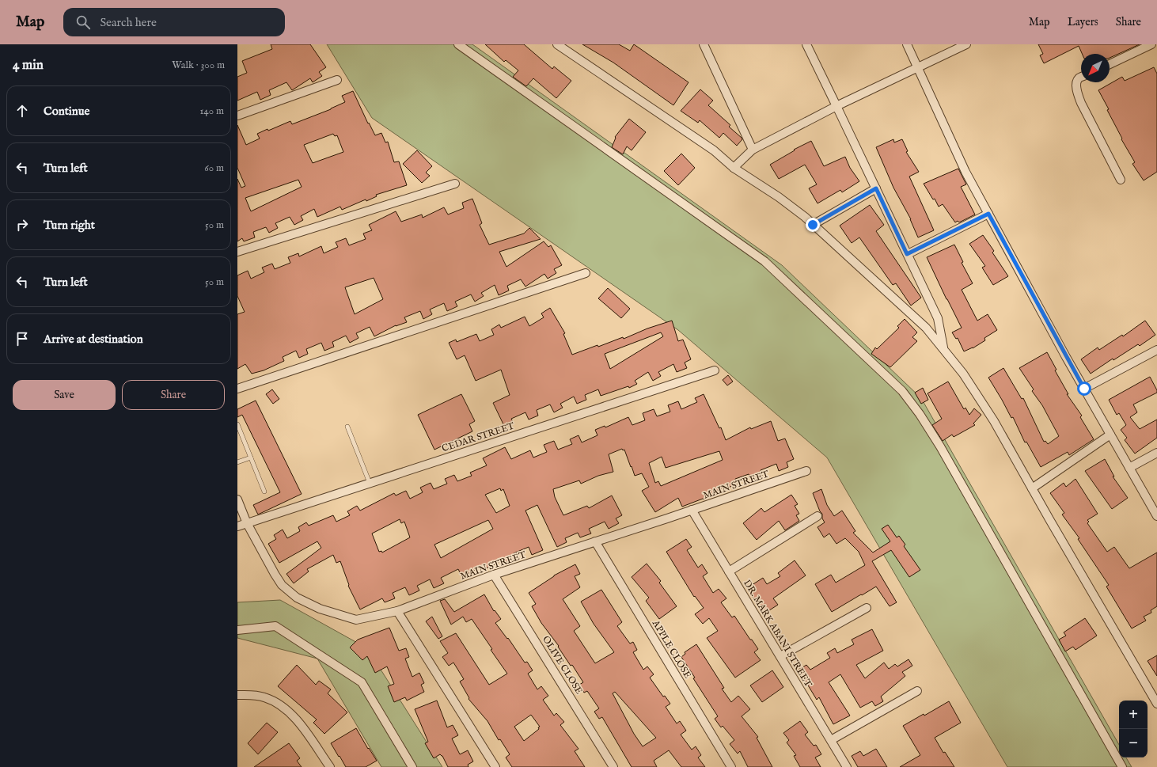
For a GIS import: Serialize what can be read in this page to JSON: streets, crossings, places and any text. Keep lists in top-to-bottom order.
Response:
{
  "streets": {
    "street": [
      "CEDAR STREET",
      "MAIN STREET",
      "DR. MARK ABANI STREET",
      "APPLE CLOSE",
      "OLIVE CLOSE"
    ]
  },
  "crossings": [
    ["CEDAR STREET", "MAIN STREET"],
    ["MAIN STREET", "DR. MARK ABANI STREET"],
    ["MAIN STREET", "APPLE CLOSE"],
    ["MAIN STREET", "OLIVE CLOSE"]
  ],
  "north": "bottom left",
  "page": {
    "header": "Map",
    "search": "Search here",
    "nav": ["Map", "Layers", "Share"],
    "heading": ["4 min", "Walk · 300 m"],
    "list": [
      ["Continue", "140 m"],
      ["Turn left", "60 m"],
      ["Turn right", "50 m"],
      ["Turn left", "50 m"],
      "Arrive at destination"
    ],
    "buttons": ["Save", "Share"],
    "map_buttons": ["+", "−"]
  }
}
